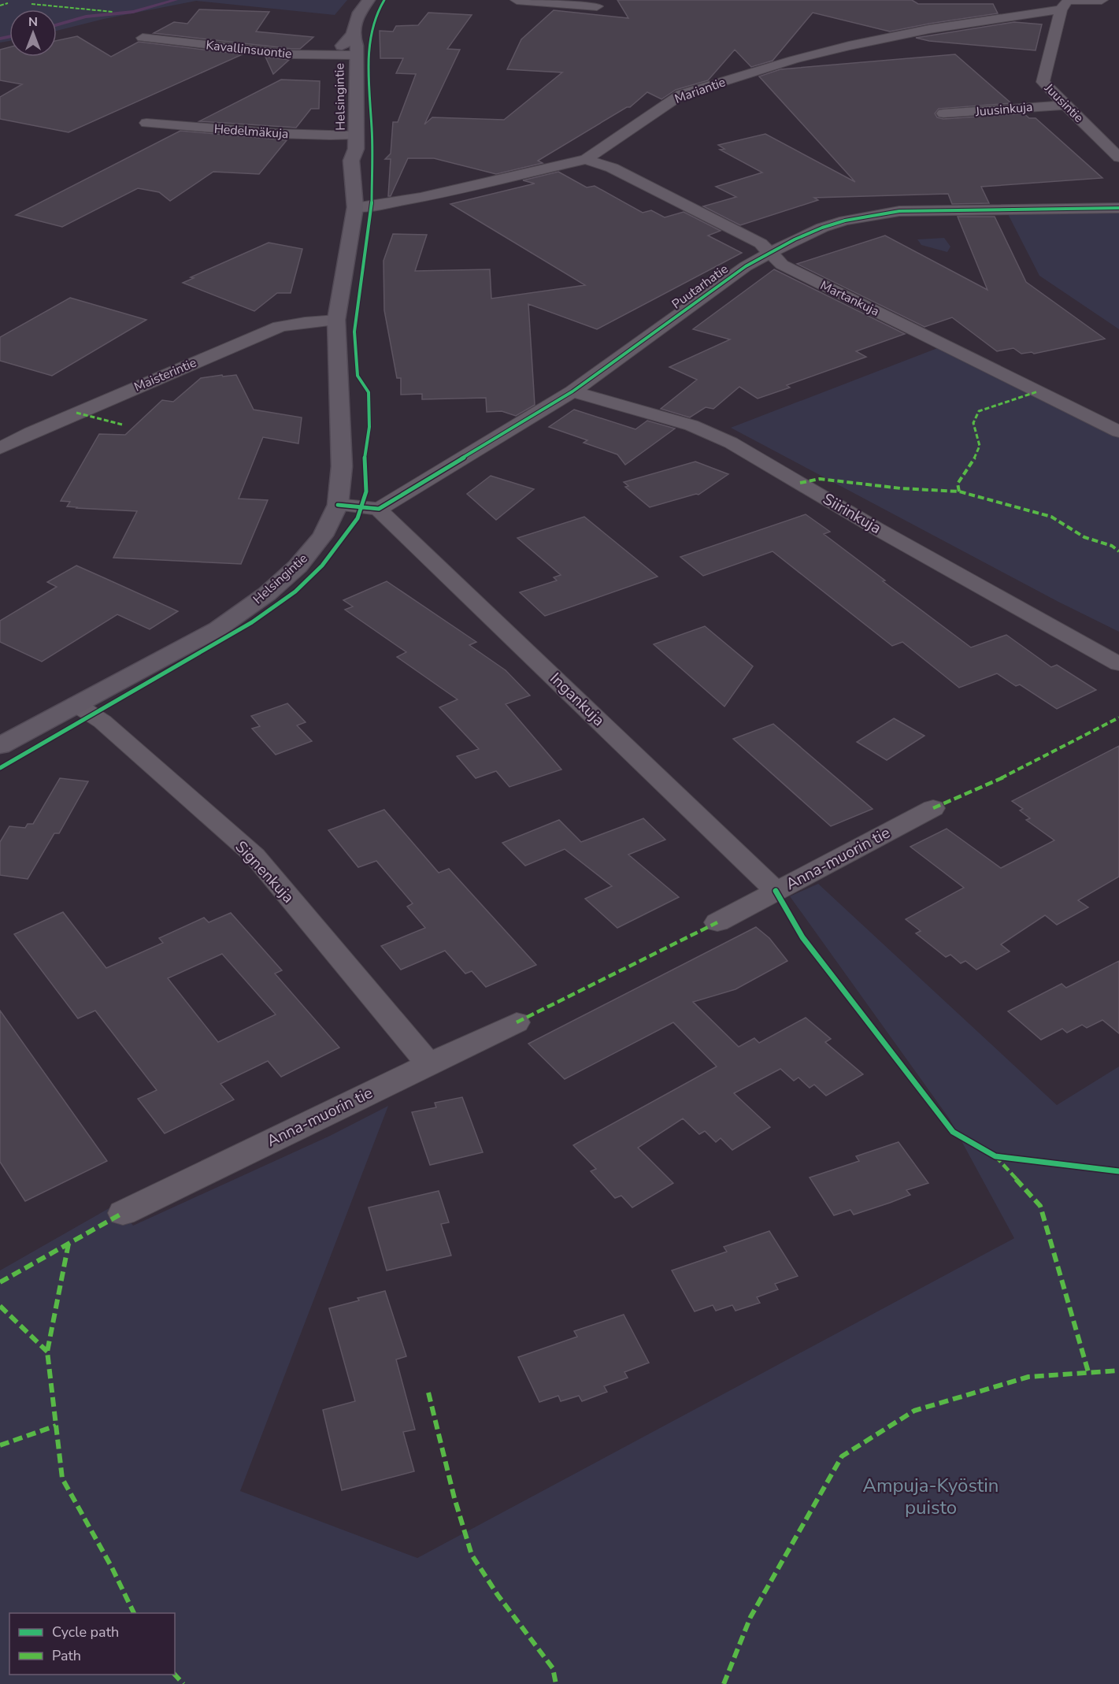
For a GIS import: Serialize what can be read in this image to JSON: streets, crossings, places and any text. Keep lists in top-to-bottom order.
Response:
{
  "streets": {
    "main road": ["Helsingintie"],
    "street": [
      "Kavallinsuontie",
      "Mariantie",
      "Juusintie",
      "Juusinkuja",
      "Hedelmäkuja",
      "Puutarhatie",
      "Martankuja",
      "Maisterintie",
      "Siirinkuja",
      "Ingankuja",
      "Anna-muorin tie",
      "Signenkuja"
    ]
  },
  "crossings": [
    ["Kavallinsuontie", "Helsingintie"],
    ["Mariantie", "Helsingintie"],
    ["Mariantie", "Juusintie"],
    ["Mariantie", "Martankuja"],
    ["Helsingintie", "Hedelmäkuja"],
    ["Helsingintie", "Maisterintie"],
    ["Helsingintie", "Signenkuja"],
    ["Juusintie", "Juusinkuja"],
    ["Puutarhatie", "Martankuja"],
    ["Puutarhatie", "Siirinkuja"],
    ["Puutarhatie", "Ingankuja"],
    ["Ingankuja", "Anna-muorin tie"],
    ["Anna-muorin tie", "Signenkuja"]
  ],
  "parks": ["Ampuja-Kyöstin puisto"],
  "legend": ["Cycle path", "Path"],
  "north": "top"
}
